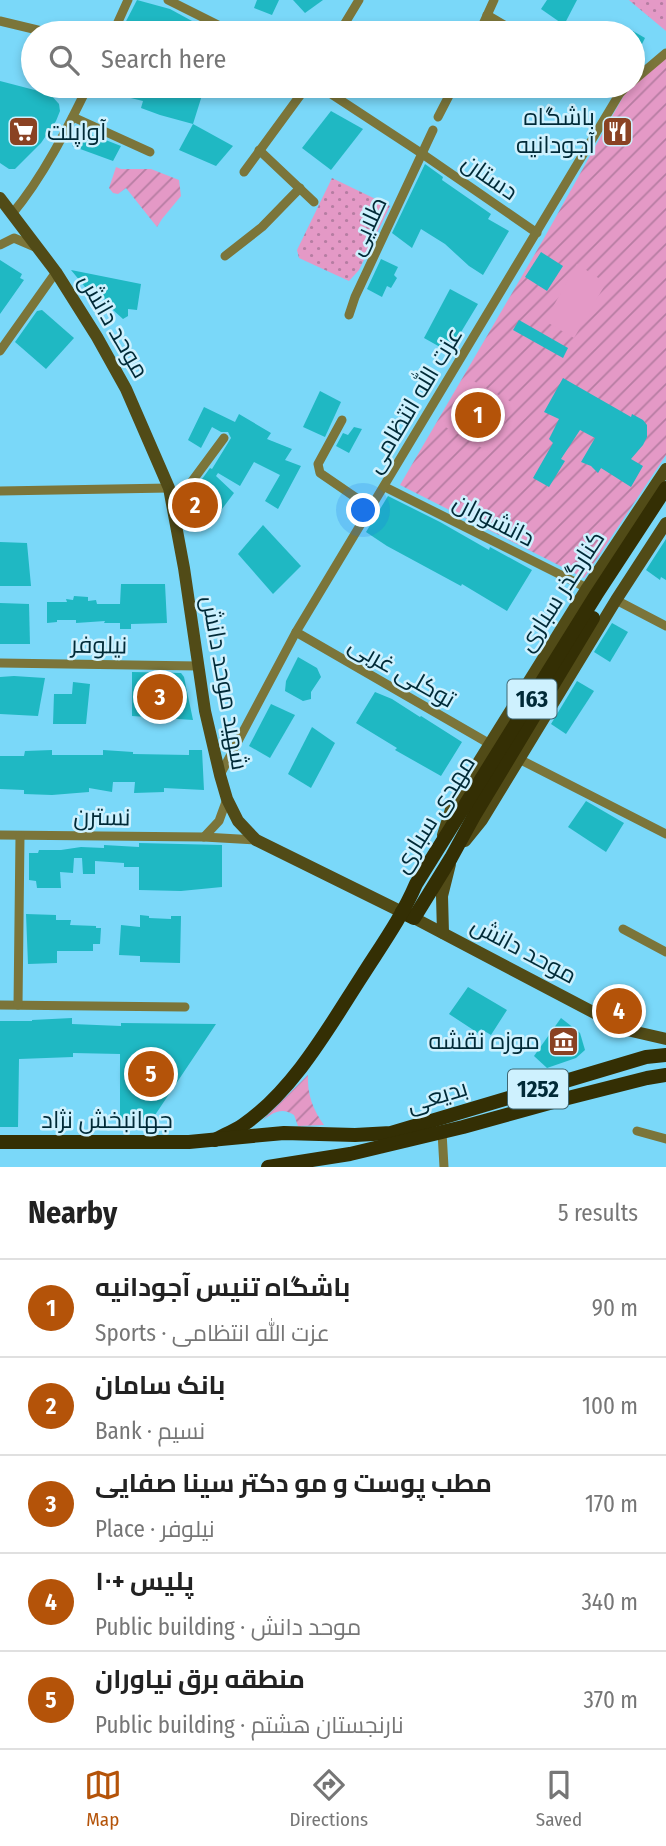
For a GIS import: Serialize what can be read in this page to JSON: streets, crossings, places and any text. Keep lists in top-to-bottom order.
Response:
{
  "streets": {
    "main road": [
      "موحد دانش",
      "کنارگذر سباری",
      "شهید موحد دانش",
      "163",
      "مهدی سباری",
      "1252",
      "بدیعی",
      "جهانبخش نژاد"
    ],
    "street": [
      "دستان",
      "طلایی",
      "عزت الله انتظامی",
      "دانشوران",
      "نیلوفر",
      "توکلی غربی",
      "نسترن"
    ]
  },
  "crossings": [
    ["دستان", "طلایی"],
    ["دستان", "عزت الله انتظامی"],
    ["موحد دانش", "شهید موحد دانش"],
    ["موحد دانش", "مهدی سباری"],
    ["عزت الله انتظامی", "دانشوران"],
    ["عزت الله انتظامی", "توکلی غربی"],
    ["عزت الله انتظامی", "شهید موحد دانش"],
    ["دانشوران", "کنارگذر سباری"],
    ["کنارگذر سباری", "توکلی غربی"],
    ["کنارگذر سباری", "مهدی سباری"],
    ["نیلوفر", "شهید موحد دانش"],
    ["شهید موحد دانش", "مهدی سباری"],
    ["شهید موحد دانش", "نسترن"],
    ["مهدی سباری", "بدیعی"],
    ["مهدی سباری", "جهانبخش نژاد"],
    ["بدیعی", "جهانبخش نژاد"]
  ],
  "places": {
    "restaurant": ["باشگاه آجودانیه"],
    "supermarket": ["آواپلت"],
    "museum": ["موزه نقشه"]
  },
  "page": {
    "search": "Search here",
    "pins": [
      "1",
      "2",
      "3",
      "4",
      "5"
    ],
    "heading": ["Nearby", "5 results"],
    "list": [
      {
        "mark": "1",
        "name": "باشگاه تنیس آجودانیه",
        "note": "Sports · عزت الله انتظامی",
        "value": "90 m"
      },
      {
        "mark": "2",
        "name": "بانک سامان",
        "note": "Bank · نسیم",
        "value": "100 m"
      },
      {
        "mark": "3",
        "name": "مطب پوست و مو دکتر سینا صفایی",
        "note": "Place · نیلوفر",
        "value": "170 m"
      },
      {
        "mark": "4",
        "name": "پلیس +۱۰",
        "note": "Public building · موحد دانش",
        "value": "340 m"
      },
      {
        "mark": "5",
        "name": "منطقه برق نیاوران",
        "note": "Public building · نارنجستان هشتم",
        "value": "370 m"
      }
    ],
    "nav": ["Map", "Directions", "Saved"]
  }
}
